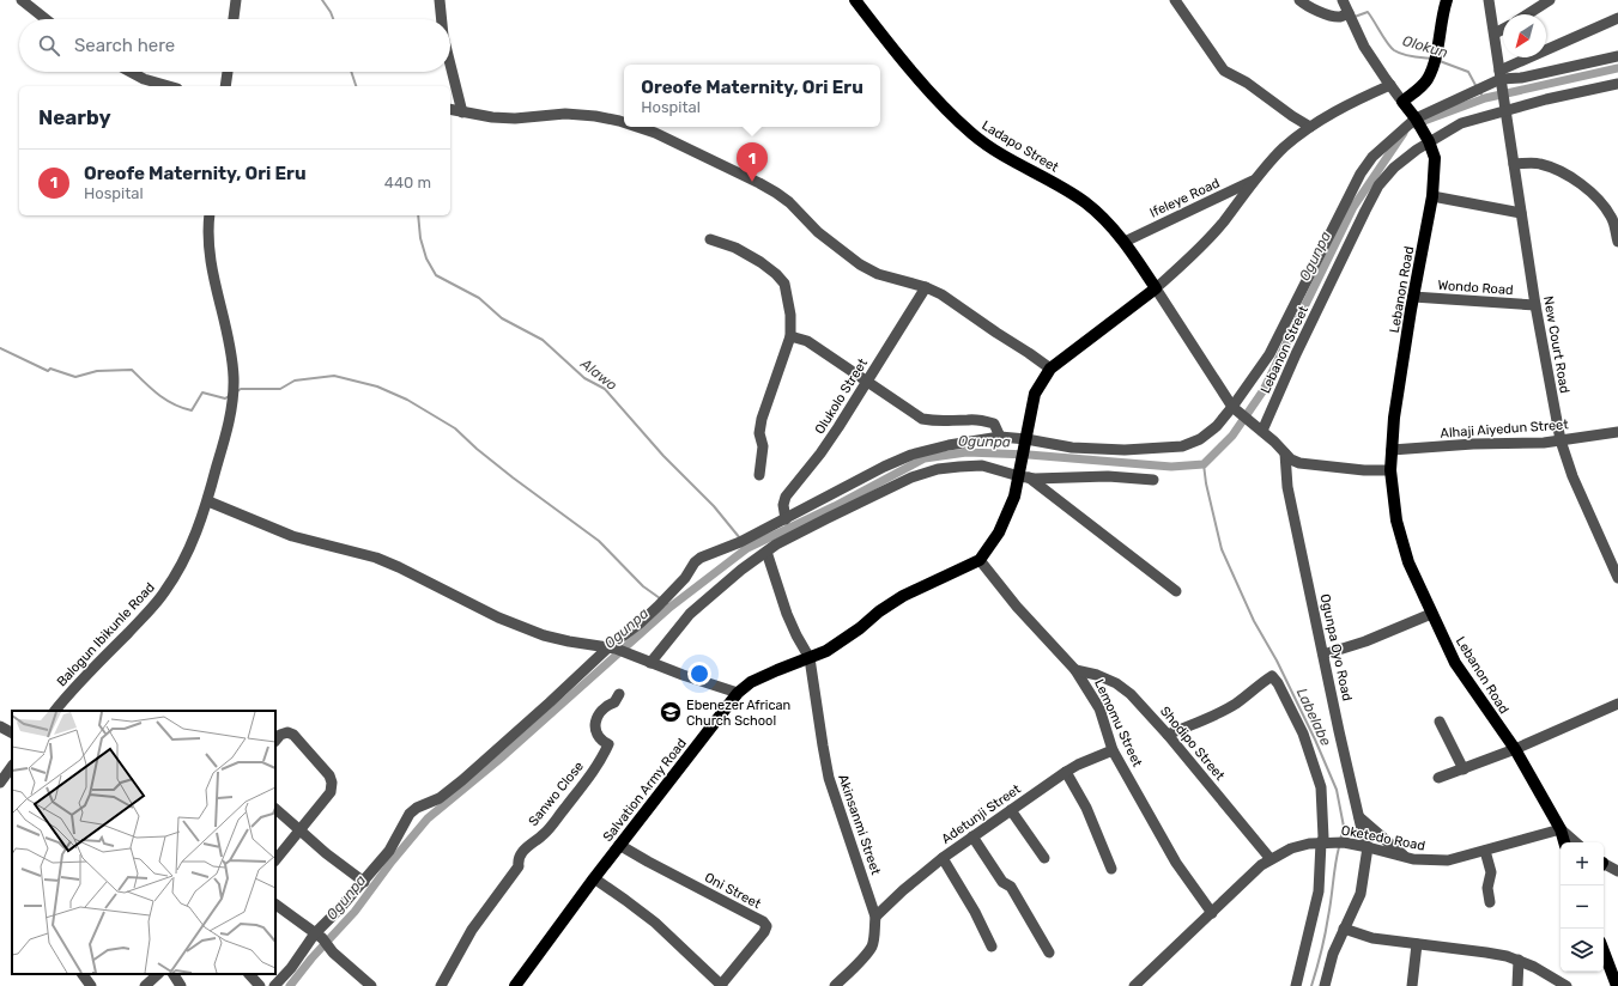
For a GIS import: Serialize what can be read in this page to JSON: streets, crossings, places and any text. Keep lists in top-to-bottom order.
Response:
{
  "streets": {
    "main road": ["Ladapo Street", "Lebanon Road", "Salvation Army Road"],
    "street": [
      "Ifeleye Road",
      "Wondo Road",
      "New Court Road",
      "Lebanon Street",
      "Olukolo Street",
      "Alhaji Aiyedun Street",
      "Balogun Ibikunle Road",
      "Ogunpa Oyo Road",
      "Lemomu Street",
      "Shodipo Street",
      "Sanwo Close",
      "Adetunji Street",
      "Akinsanmi Street",
      "Oketedo Road",
      "Oni Street"
    ]
  },
  "crossings": [
    ["Ladapo Street", "Ifeleye Road"],
    ["Wondo Road", "Lebanon Road"],
    ["Wondo Road", "New Court Road"],
    ["Lebanon Road", "Lebanon Street"],
    ["Lebanon Road", "Alhaji Aiyedun Street"],
    ["Lebanon Road", "Oketedo Road"],
    ["New Court Road", "Lebanon Street"],
    ["New Court Road", "Alhaji Aiyedun Street"],
    ["Ogunpa Oyo Road", "Oketedo Road"],
    ["Lemomu Street", "Shodipo Street"],
    ["Lemomu Street", "Salvation Army Road"],
    ["Lemomu Street", "Adetunji Street"],
    ["Lemomu Street", "Oketedo Road"],
    ["Shodipo Street", "Oketedo Road"],
    ["Salvation Army Road", "Akinsanmi Street"],
    ["Salvation Army Road", "Oni Street"],
    ["Adetunji Street", "Akinsanmi Street"]
  ],
  "water": [
    "Olokun",
    "Ogunpa",
    "Alawo",
    "Labelabe"
  ],
  "places": {
    "school or university": ["Ebenezer African Church School"]
  },
  "north": "bottom left",
  "page": {
    "search": "Search here",
    "popup": ["Oreofe Maternity, Ori Eru", "Hospital"],
    "heading": "Nearby",
    "pins": "1",
    "list": [
      {
        "mark": "1",
        "name": "Oreofe Maternity, Ori Eru",
        "note": "Hospital",
        "value": "440 m"
      }
    ],
    "map_buttons": ["+", "−"]
  }
}
